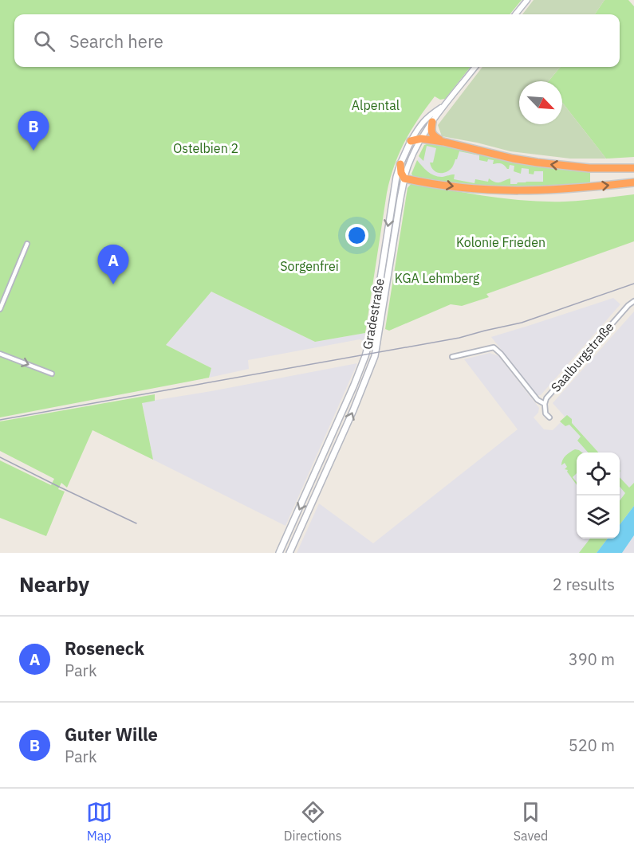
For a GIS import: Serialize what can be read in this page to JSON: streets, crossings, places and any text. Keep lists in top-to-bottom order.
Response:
{
  "streets": {
    "main road": ["Gradestraße"],
    "street": ["Saalburgstraße"]
  },
  "parks": [
    "Alpental",
    "Ostelbien 2",
    "Kolonie Frieden",
    "Sorgenfrei",
    "KGA Lehmberg"
  ],
  "north": "bottom right",
  "page": {
    "search": "Search here",
    "pins": ["B", "A"],
    "heading": ["Nearby", "2 results"],
    "list": [
      {
        "mark": "A",
        "name": "Roseneck",
        "note": "Park",
        "value": "390 m"
      },
      {
        "mark": "B",
        "name": "Guter Wille",
        "note": "Park",
        "value": "520 m"
      }
    ],
    "nav": ["Map", "Directions", "Saved"]
  }
}
